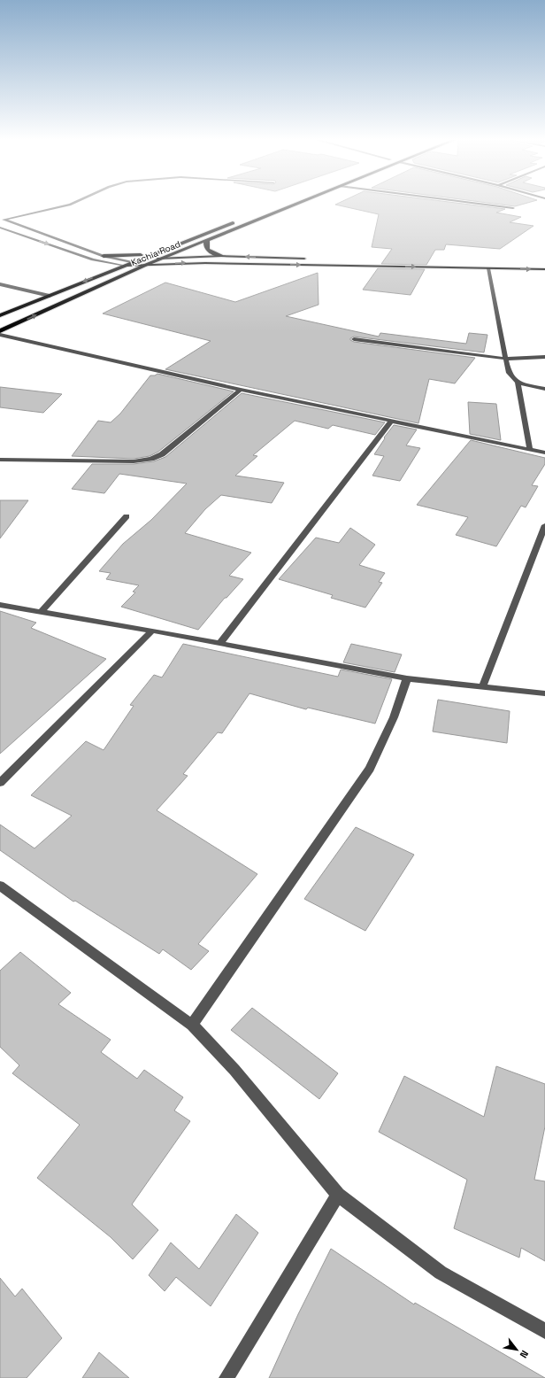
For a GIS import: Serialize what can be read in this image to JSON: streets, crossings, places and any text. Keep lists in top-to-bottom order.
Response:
{
  "streets": {
    "highway": ["Kachia Road"]
  },
  "north": "bottom right"
}
